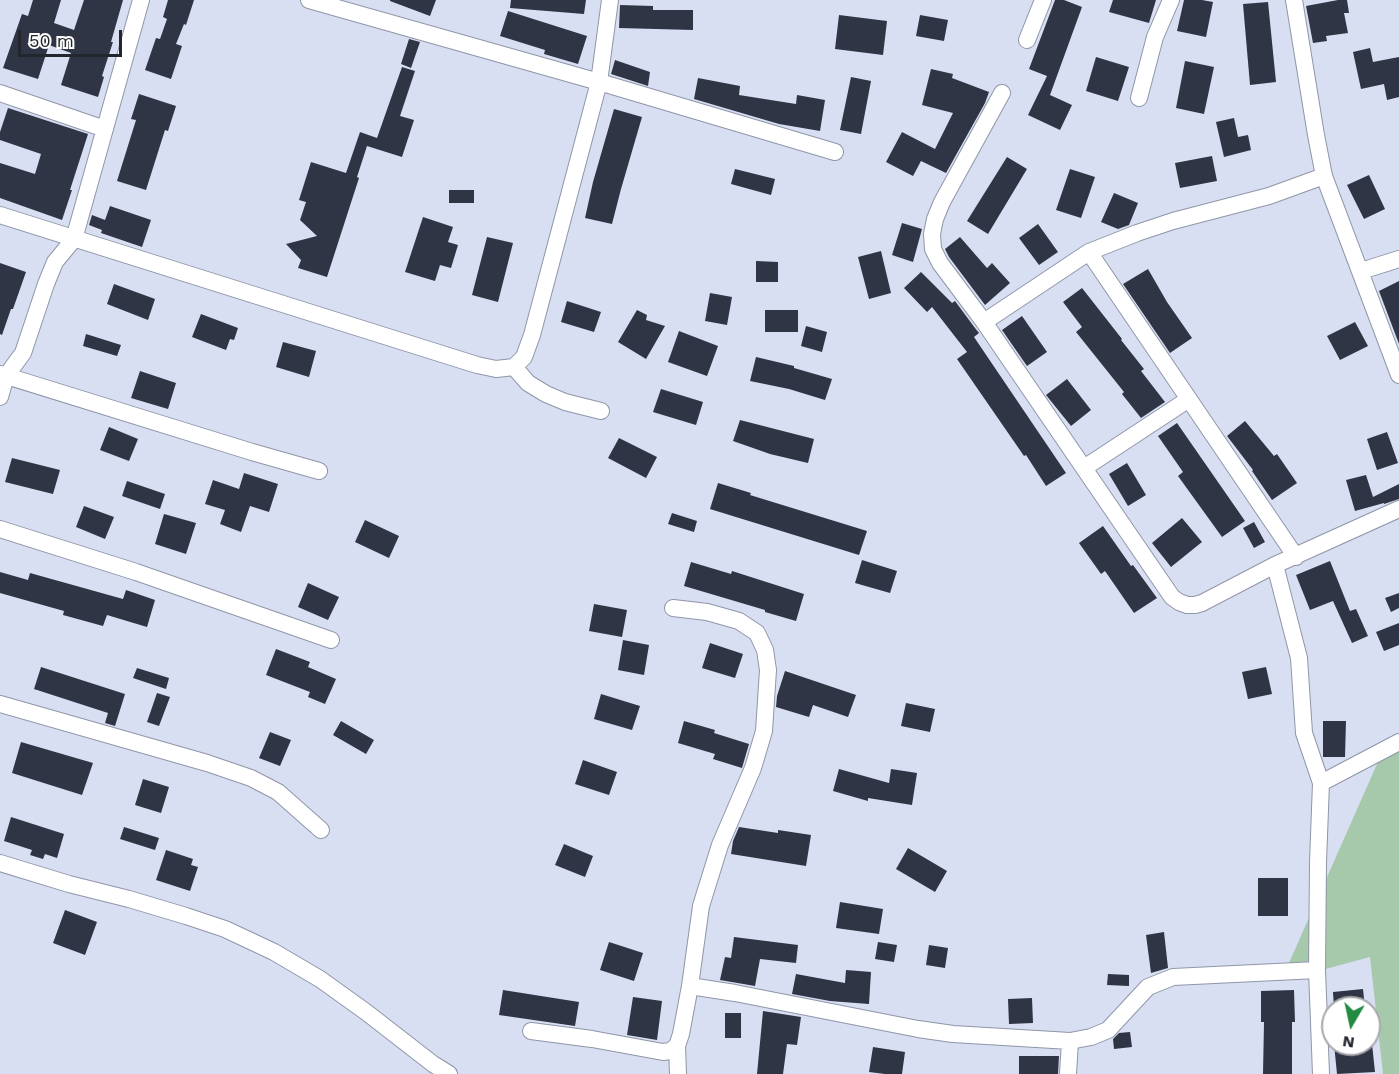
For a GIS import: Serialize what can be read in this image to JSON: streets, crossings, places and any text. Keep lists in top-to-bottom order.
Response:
{
  "scale_bar": "50 m",
  "north": "bottom"
}
